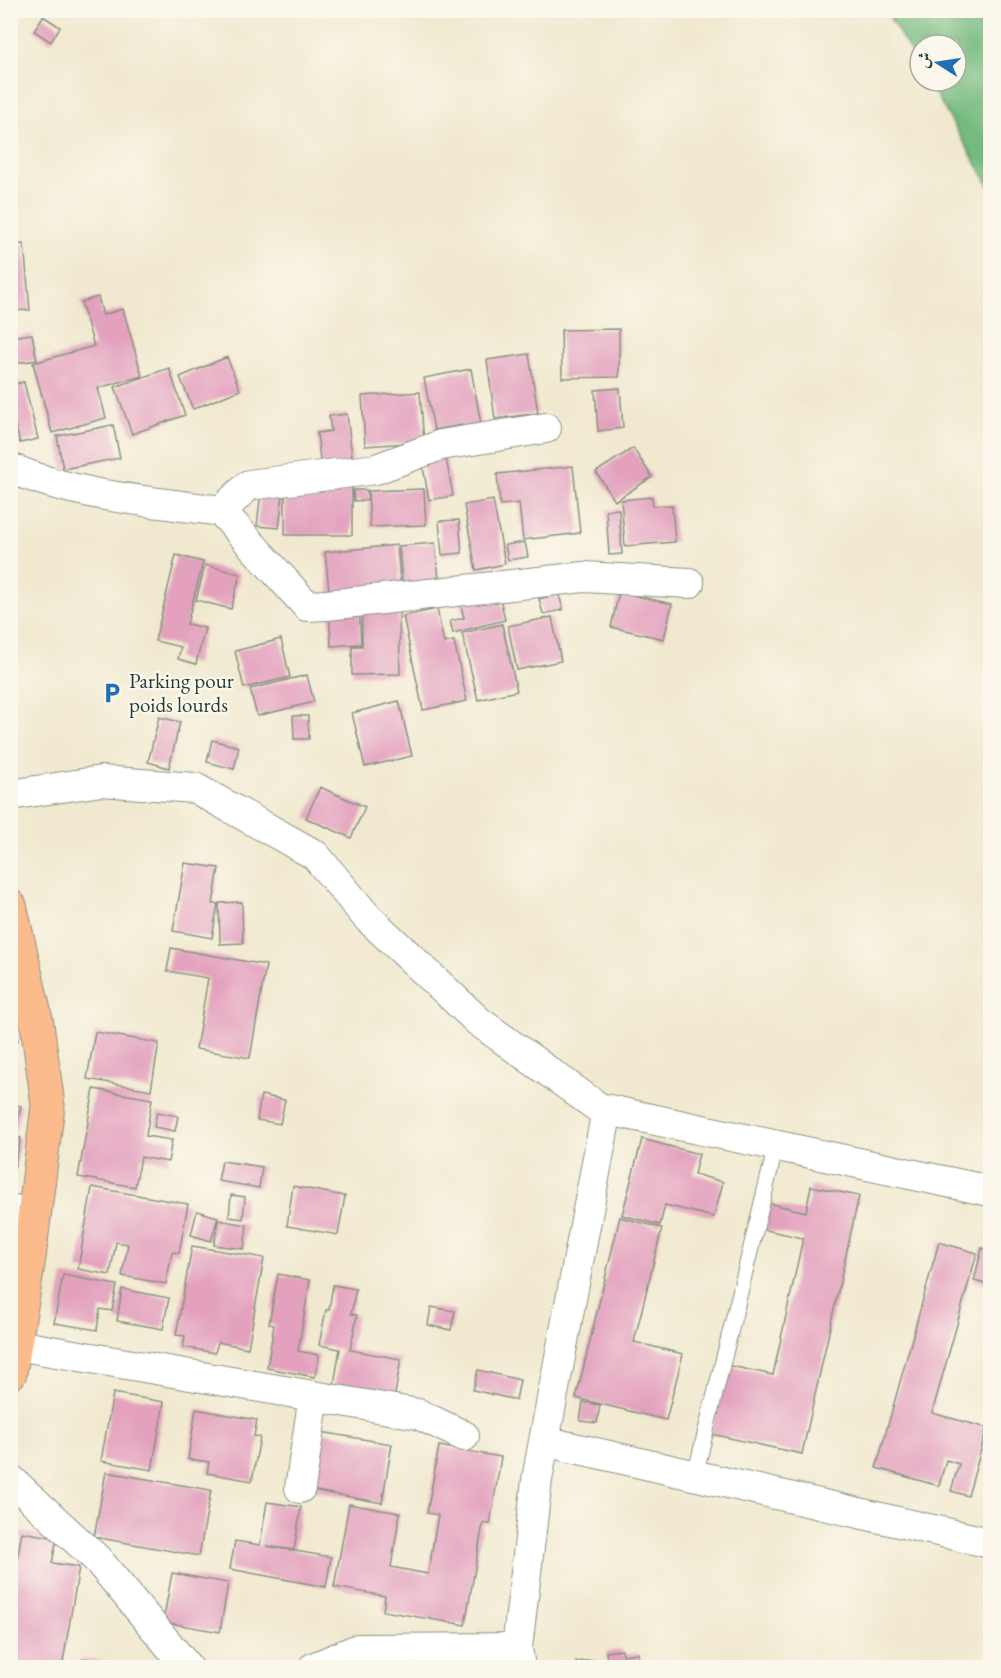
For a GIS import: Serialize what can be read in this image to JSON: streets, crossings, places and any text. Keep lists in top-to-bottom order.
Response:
{
  "places": {
    "parking": ["Parking pour poids lourds"]
  },
  "north": "left"
}
